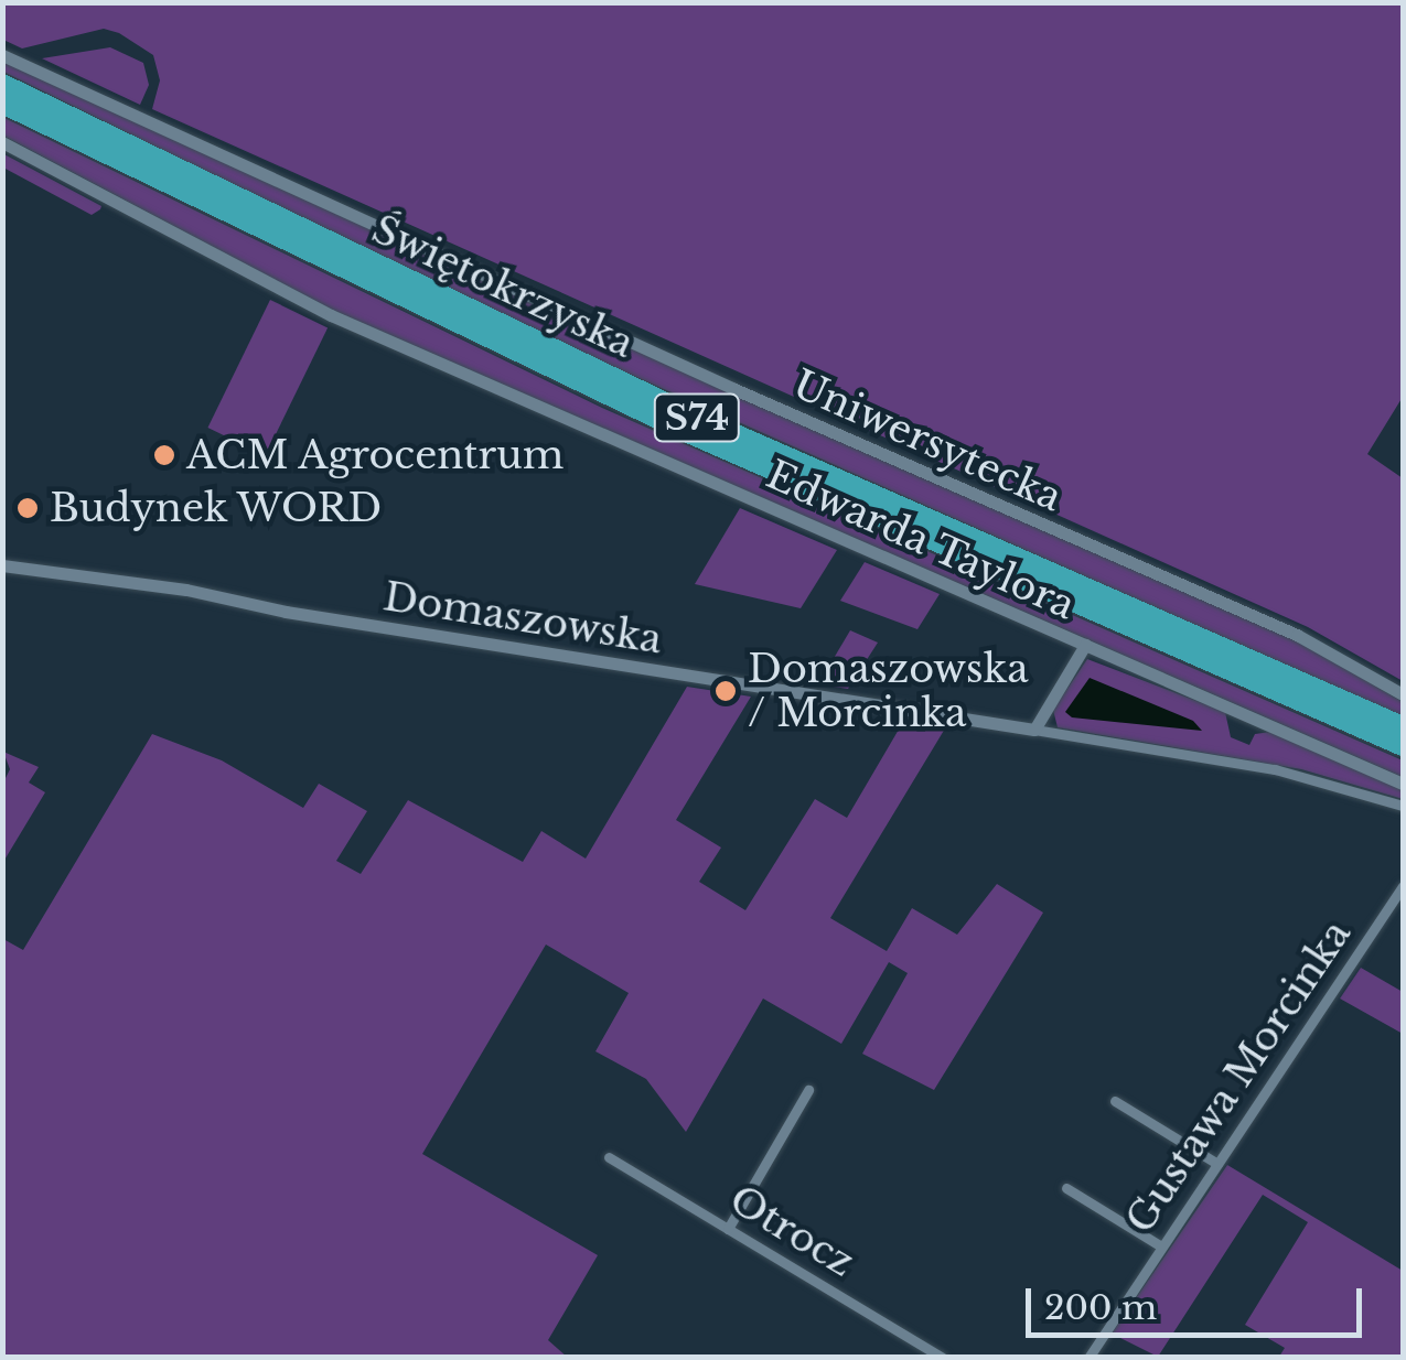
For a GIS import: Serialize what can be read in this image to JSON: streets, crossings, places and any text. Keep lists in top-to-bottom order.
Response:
{
  "streets": {
    "highway": ["Świętokrzyska", "S74"],
    "street": [
      "Uniwersytecka",
      "Edwarda Taylora",
      "Domaszowska",
      "Gustawa Morcinka",
      "Otrocz"
    ]
  },
  "places": ["ACM Agrocentrum", "Budynek WORD", "Domaszowska / Morcinka"],
  "scale_bar": "200 m"
}
